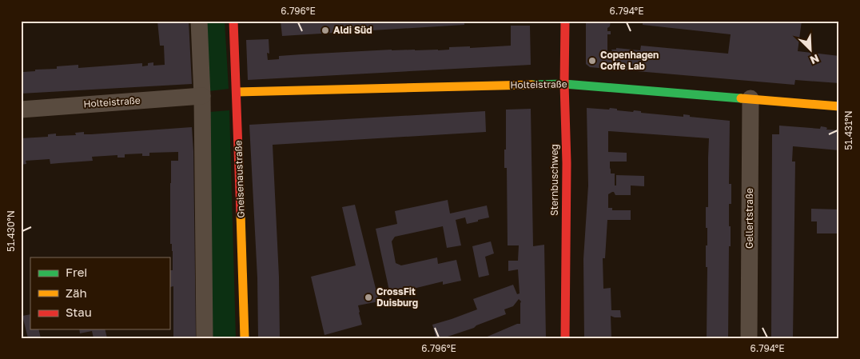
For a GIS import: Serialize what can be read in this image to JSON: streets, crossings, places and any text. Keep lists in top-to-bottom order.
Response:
{
  "streets": {
    "street": [
      "Holteistraße",
      "Gneisenaustraße",
      "Sternbuschweg",
      "Gellertstraße"
    ]
  },
  "crossings": [
    ["Holteistraße", "Gneisenaustraße"],
    ["Holteistraße", "Sternbuschweg"],
    ["Holteistraße", "Gellertstraße"]
  ],
  "places": ["Aldi Süd", "Copenhagen Coffe Lab", "CrossFit Duisburg"],
  "legend": ["Frei", "Zäh", "Stau"],
  "north": "bottom right",
  "coordinates": [
    "6.796°E",
    "6.794°E",
    "51.431°N",
    "51.430°N"
  ]
}
